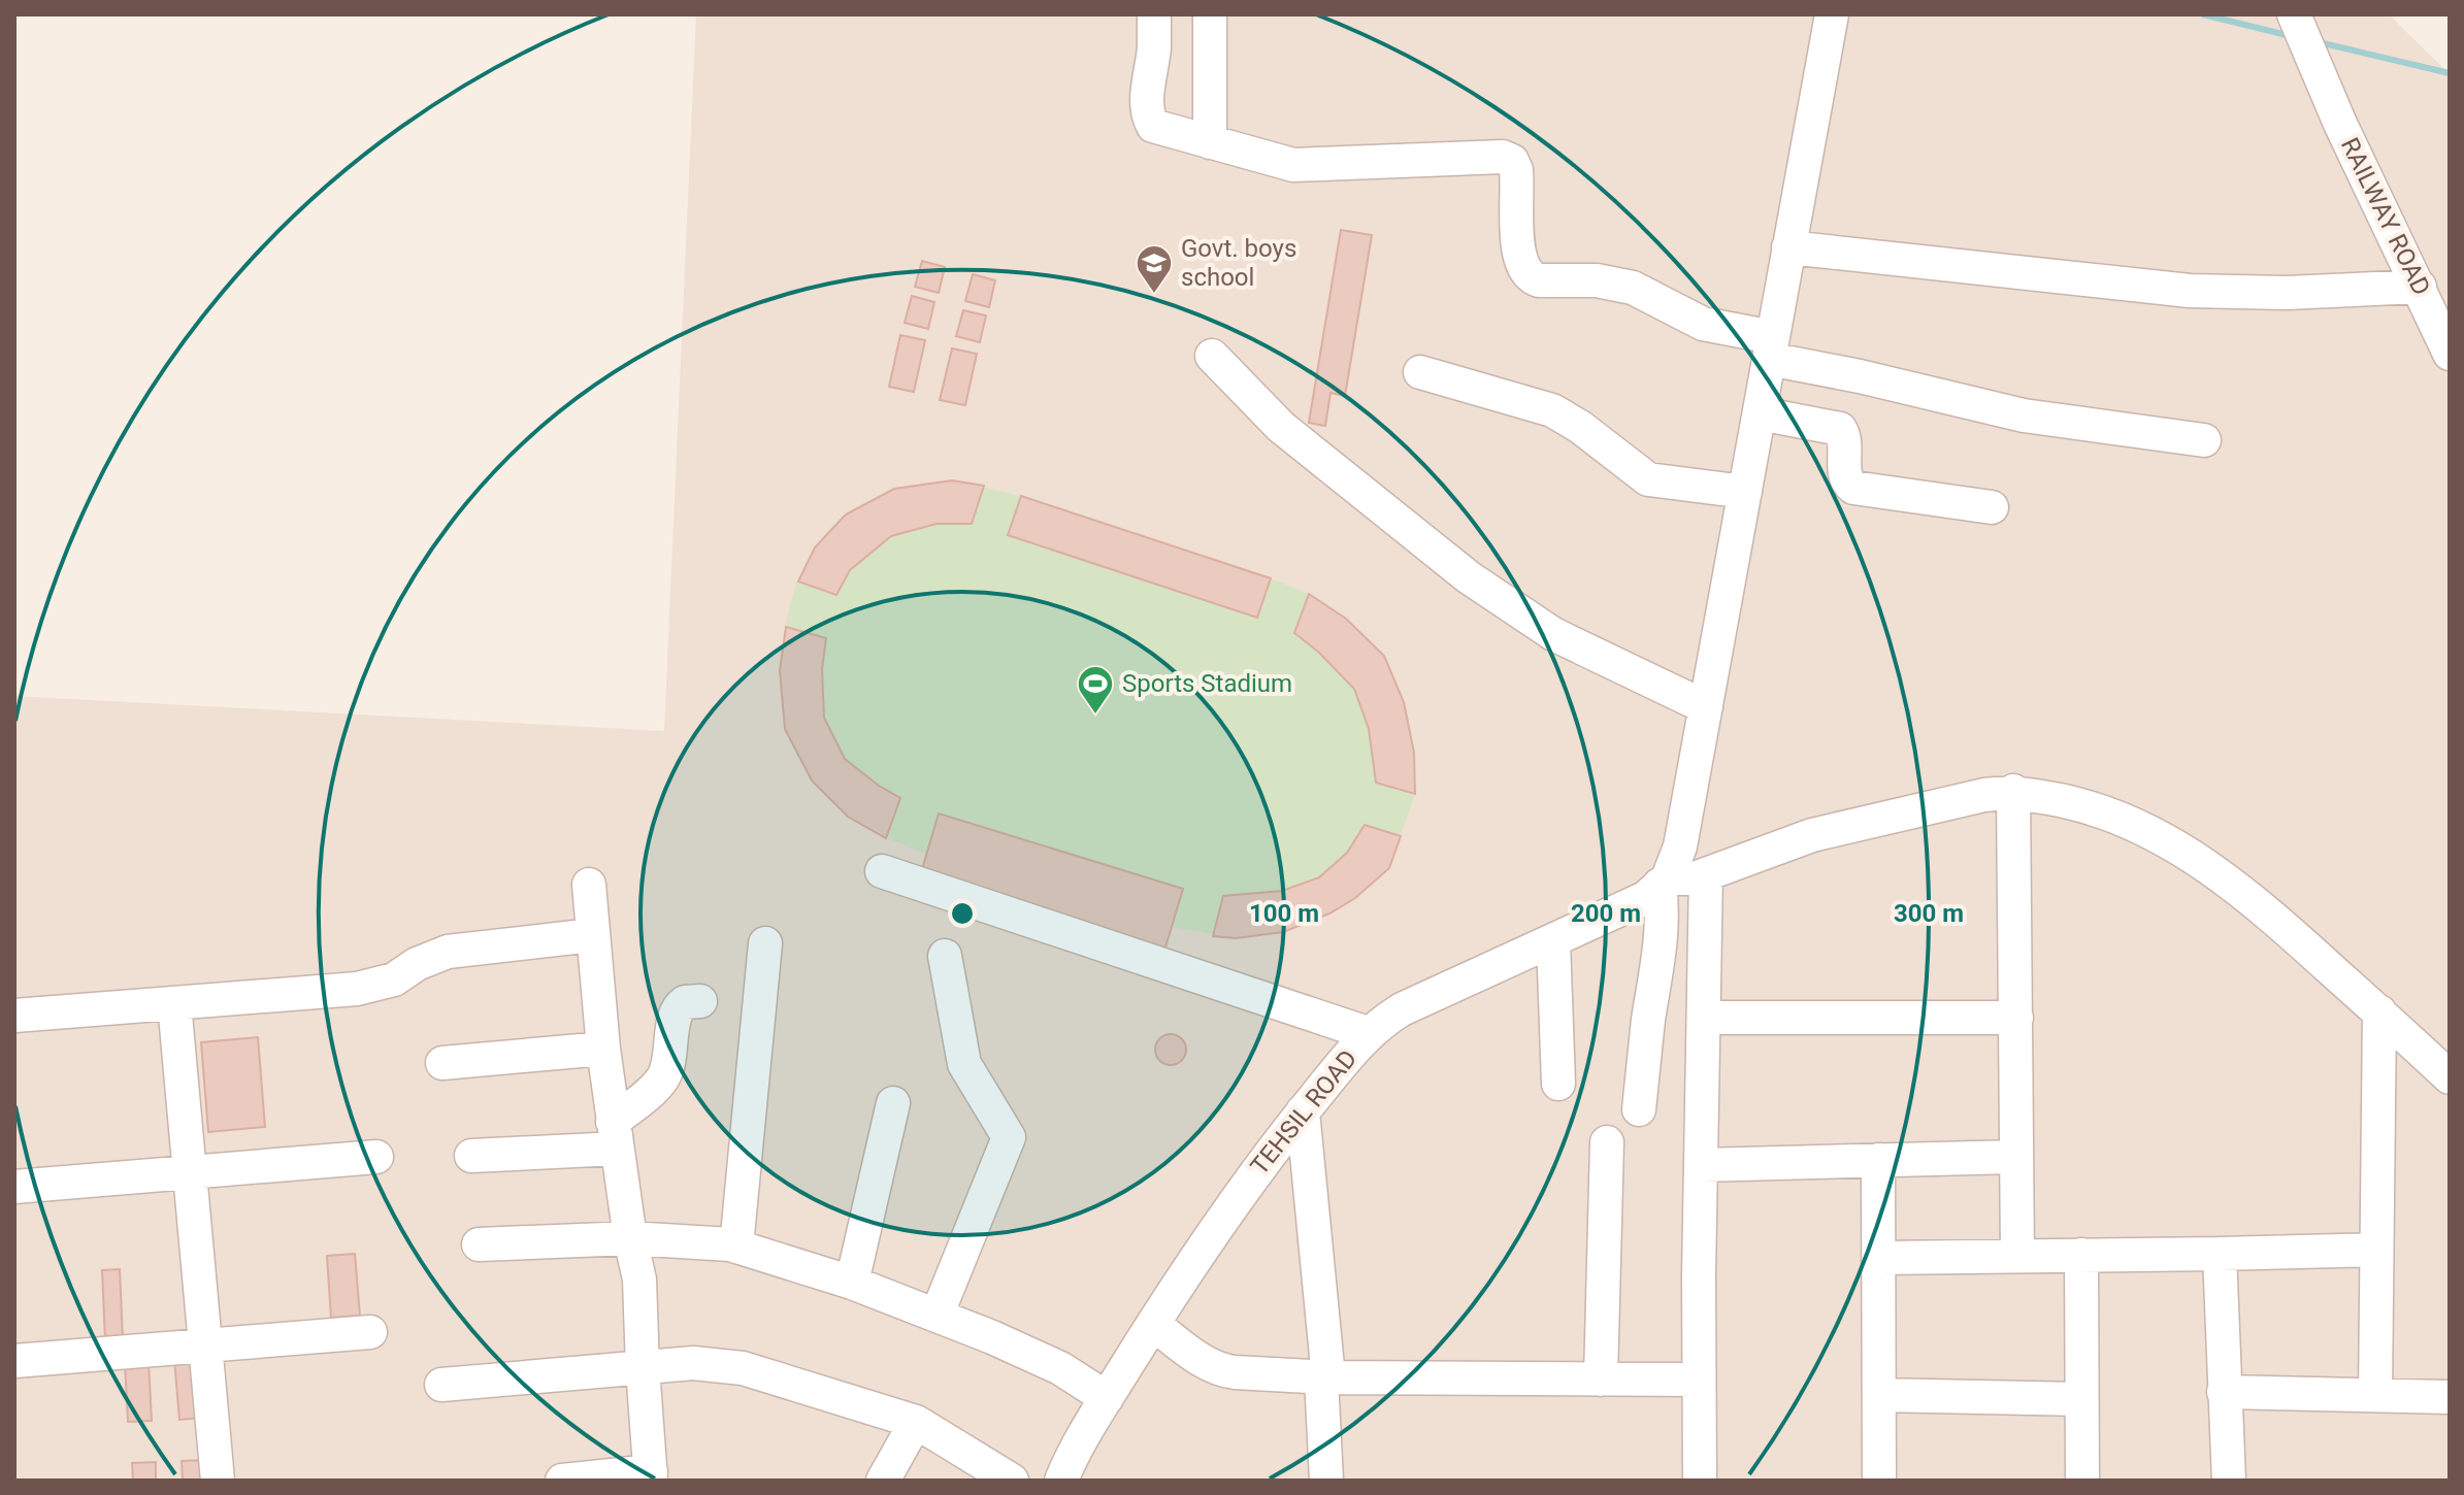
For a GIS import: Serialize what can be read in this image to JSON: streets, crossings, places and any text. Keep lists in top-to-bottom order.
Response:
{
  "streets": {
    "street": ["RAILWAY ROAD", "TEHSIL ROAD"]
  },
  "places": {
    "school or university": ["Govt. boys school"],
    "sports": ["Sports Stadium"]
  },
  "rings": ["100 m", "200 m", "300 m"]
}
